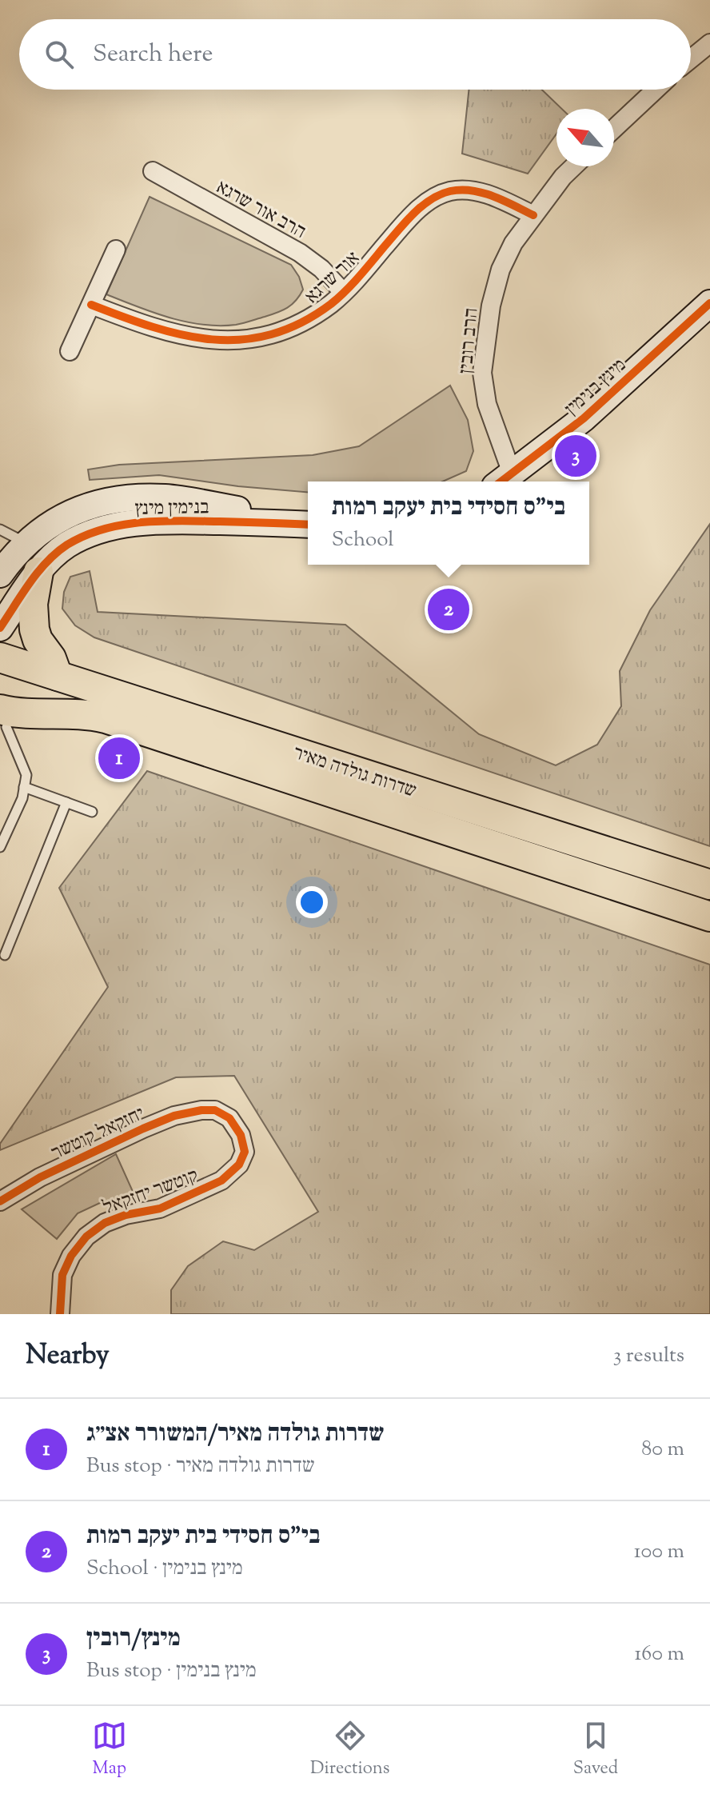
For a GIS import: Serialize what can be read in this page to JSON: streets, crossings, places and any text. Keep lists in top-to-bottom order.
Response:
{
  "streets": {
    "main road": ["שדרות גולדה מאיר"],
    "street": [
      "הרב אור שרגא",
      "אור שרגא",
      "הרב רובין",
      "מינץ בנימין",
      "בנימין מינץ",
      "יחזקאל קוטשר",
      "קוטשר יחזקאל"
    ]
  },
  "crossings": [
    ["הרב אור שרגא", "אור שרגא"],
    ["אור שרגא", "הרב רובין"],
    ["הרב רובין", "מינץ בנימין"],
    ["יחזקאל קוטשר", "קוטשר יחזקאל"]
  ],
  "north": "top left",
  "page": {
    "search": "Search here",
    "pins": ["3", "2", "1"],
    "popup": ["בי\"ס חסידי בית יעקב רמות", "School"],
    "heading": ["Nearby", "3 results"],
    "list": [
      {
        "mark": "1",
        "name": "שדרות גולדה מאיר/המשורר אצ״ג",
        "note": "Bus stop · שדרות גולדה מאיר",
        "value": "80 m"
      },
      {
        "mark": "2",
        "name": "בי\"ס חסידי בית יעקב רמות",
        "note": "School · מינץ בנימין",
        "value": "100 m"
      },
      {
        "mark": "3",
        "name": "מינץ/רובין",
        "note": "Bus stop · מינץ בנימין",
        "value": "160 m"
      }
    ],
    "nav": ["Map", "Directions", "Saved"]
  }
}
